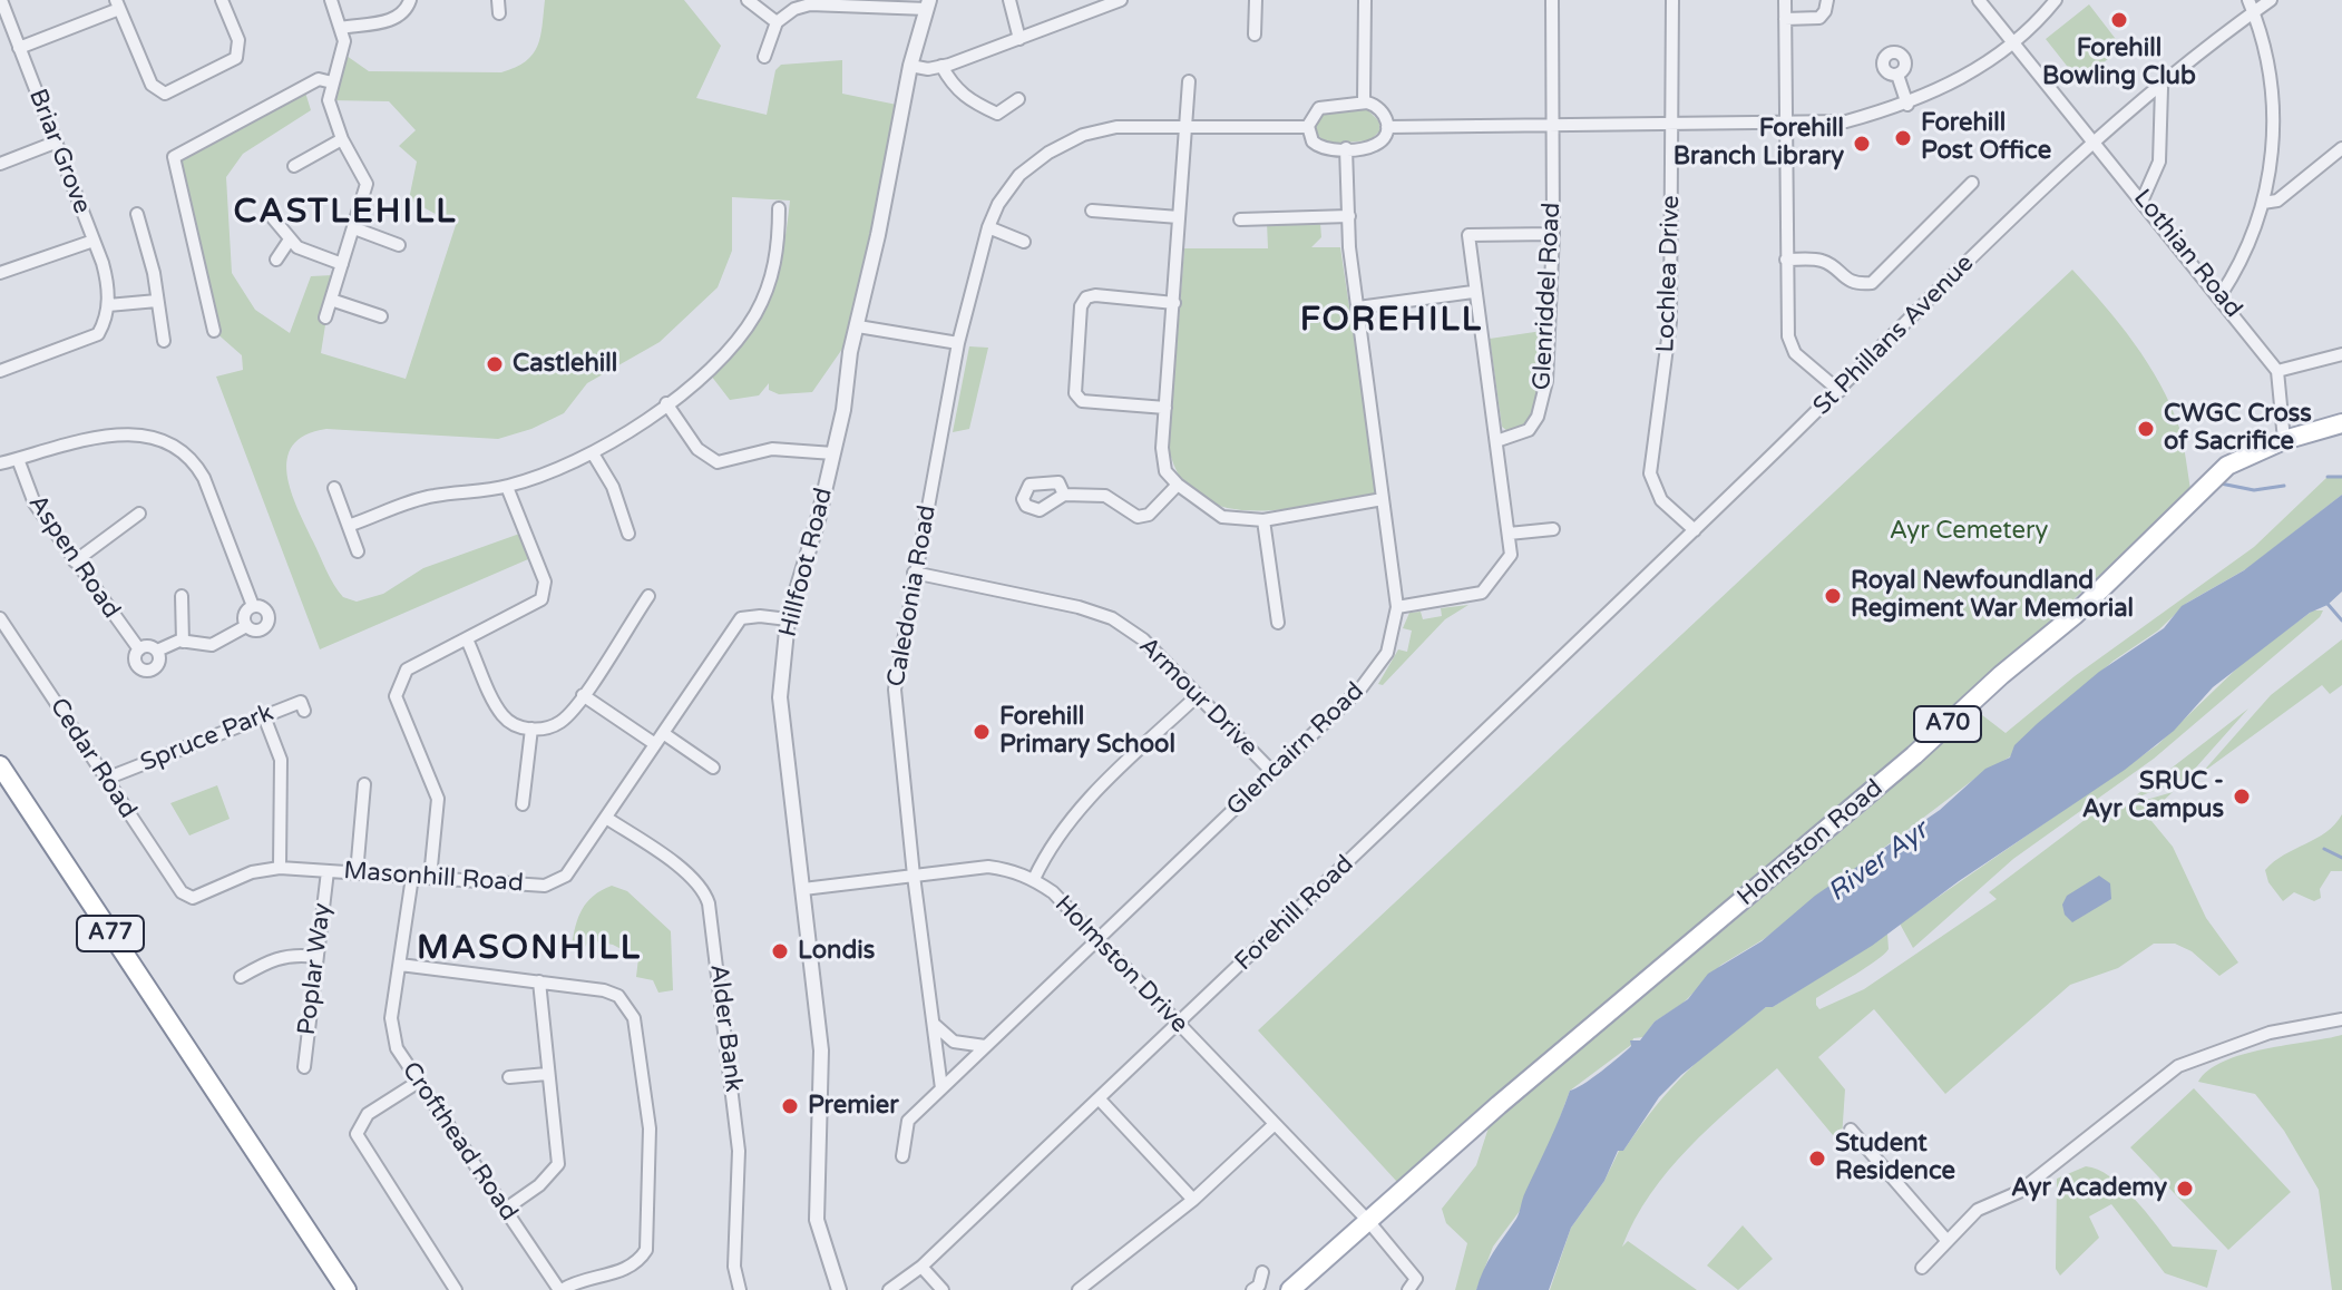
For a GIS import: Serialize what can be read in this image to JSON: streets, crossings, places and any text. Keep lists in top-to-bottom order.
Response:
{
  "streets": {
    "main road": ["A70", "Holmston Road", "A77"],
    "street": [
      "Briar Grove",
      "Lothian Road",
      "Lochlea Drive",
      "Glenriddel Road",
      "St Phillans Avenue",
      "Aspen Road",
      "Hillfoot Road",
      "Caledonia Road",
      "Armour Drive",
      "Spruce Park",
      "Glencairn Road",
      "Cedar Road",
      "Masonhill Road",
      "Forehill Road",
      "Holmston Drive",
      "Poplar Way",
      "Alder Bank",
      "Crofthead Road"
    ]
  },
  "crossings": [
    ["Lothian Road", "St Phillans Avenue"],
    ["Lochlea Drive", "St Phillans Avenue"],
    ["Lochlea Drive", "Forehill Road"],
    ["St Phillans Avenue", "Forehill Road"],
    ["Hillfoot Road", "Masonhill Road"],
    ["Hillfoot Road", "Holmston Drive"],
    ["Caledonia Road", "Armour Drive"],
    ["Caledonia Road", "Glencairn Road"],
    ["Caledonia Road", "Holmston Drive"],
    ["Armour Drive", "Glencairn Road"],
    ["Spruce Park", "Cedar Road"],
    ["Glencairn Road", "Holmston Drive"],
    ["Cedar Road", "Masonhill Road"],
    ["Holmston Road", "Holmston Drive"],
    ["Masonhill Road", "Poplar Way"],
    ["Masonhill Road", "Alder Bank"],
    ["Masonhill Road", "Crofthead Road"],
    ["Forehill Road", "Holmston Drive"]
  ],
  "districts": ["CASTLEHILL", "FOREHILL", "MASONHILL"],
  "water": ["River Ayr"],
  "parks": ["Ayr Cemetery"],
  "places": [
    "Forehill Bowling Club",
    "Forehill Post Office",
    "Forehill Branch Library",
    "Castlehill",
    "CWGC Cross of Sacrifice",
    "Royal Newfoundland Regiment War Memorial",
    "Forehill Primary School",
    "SRUC - Ayr Campus",
    "Londis",
    "Premier",
    "Student Residence",
    "Ayr Academy"
  ]
}
